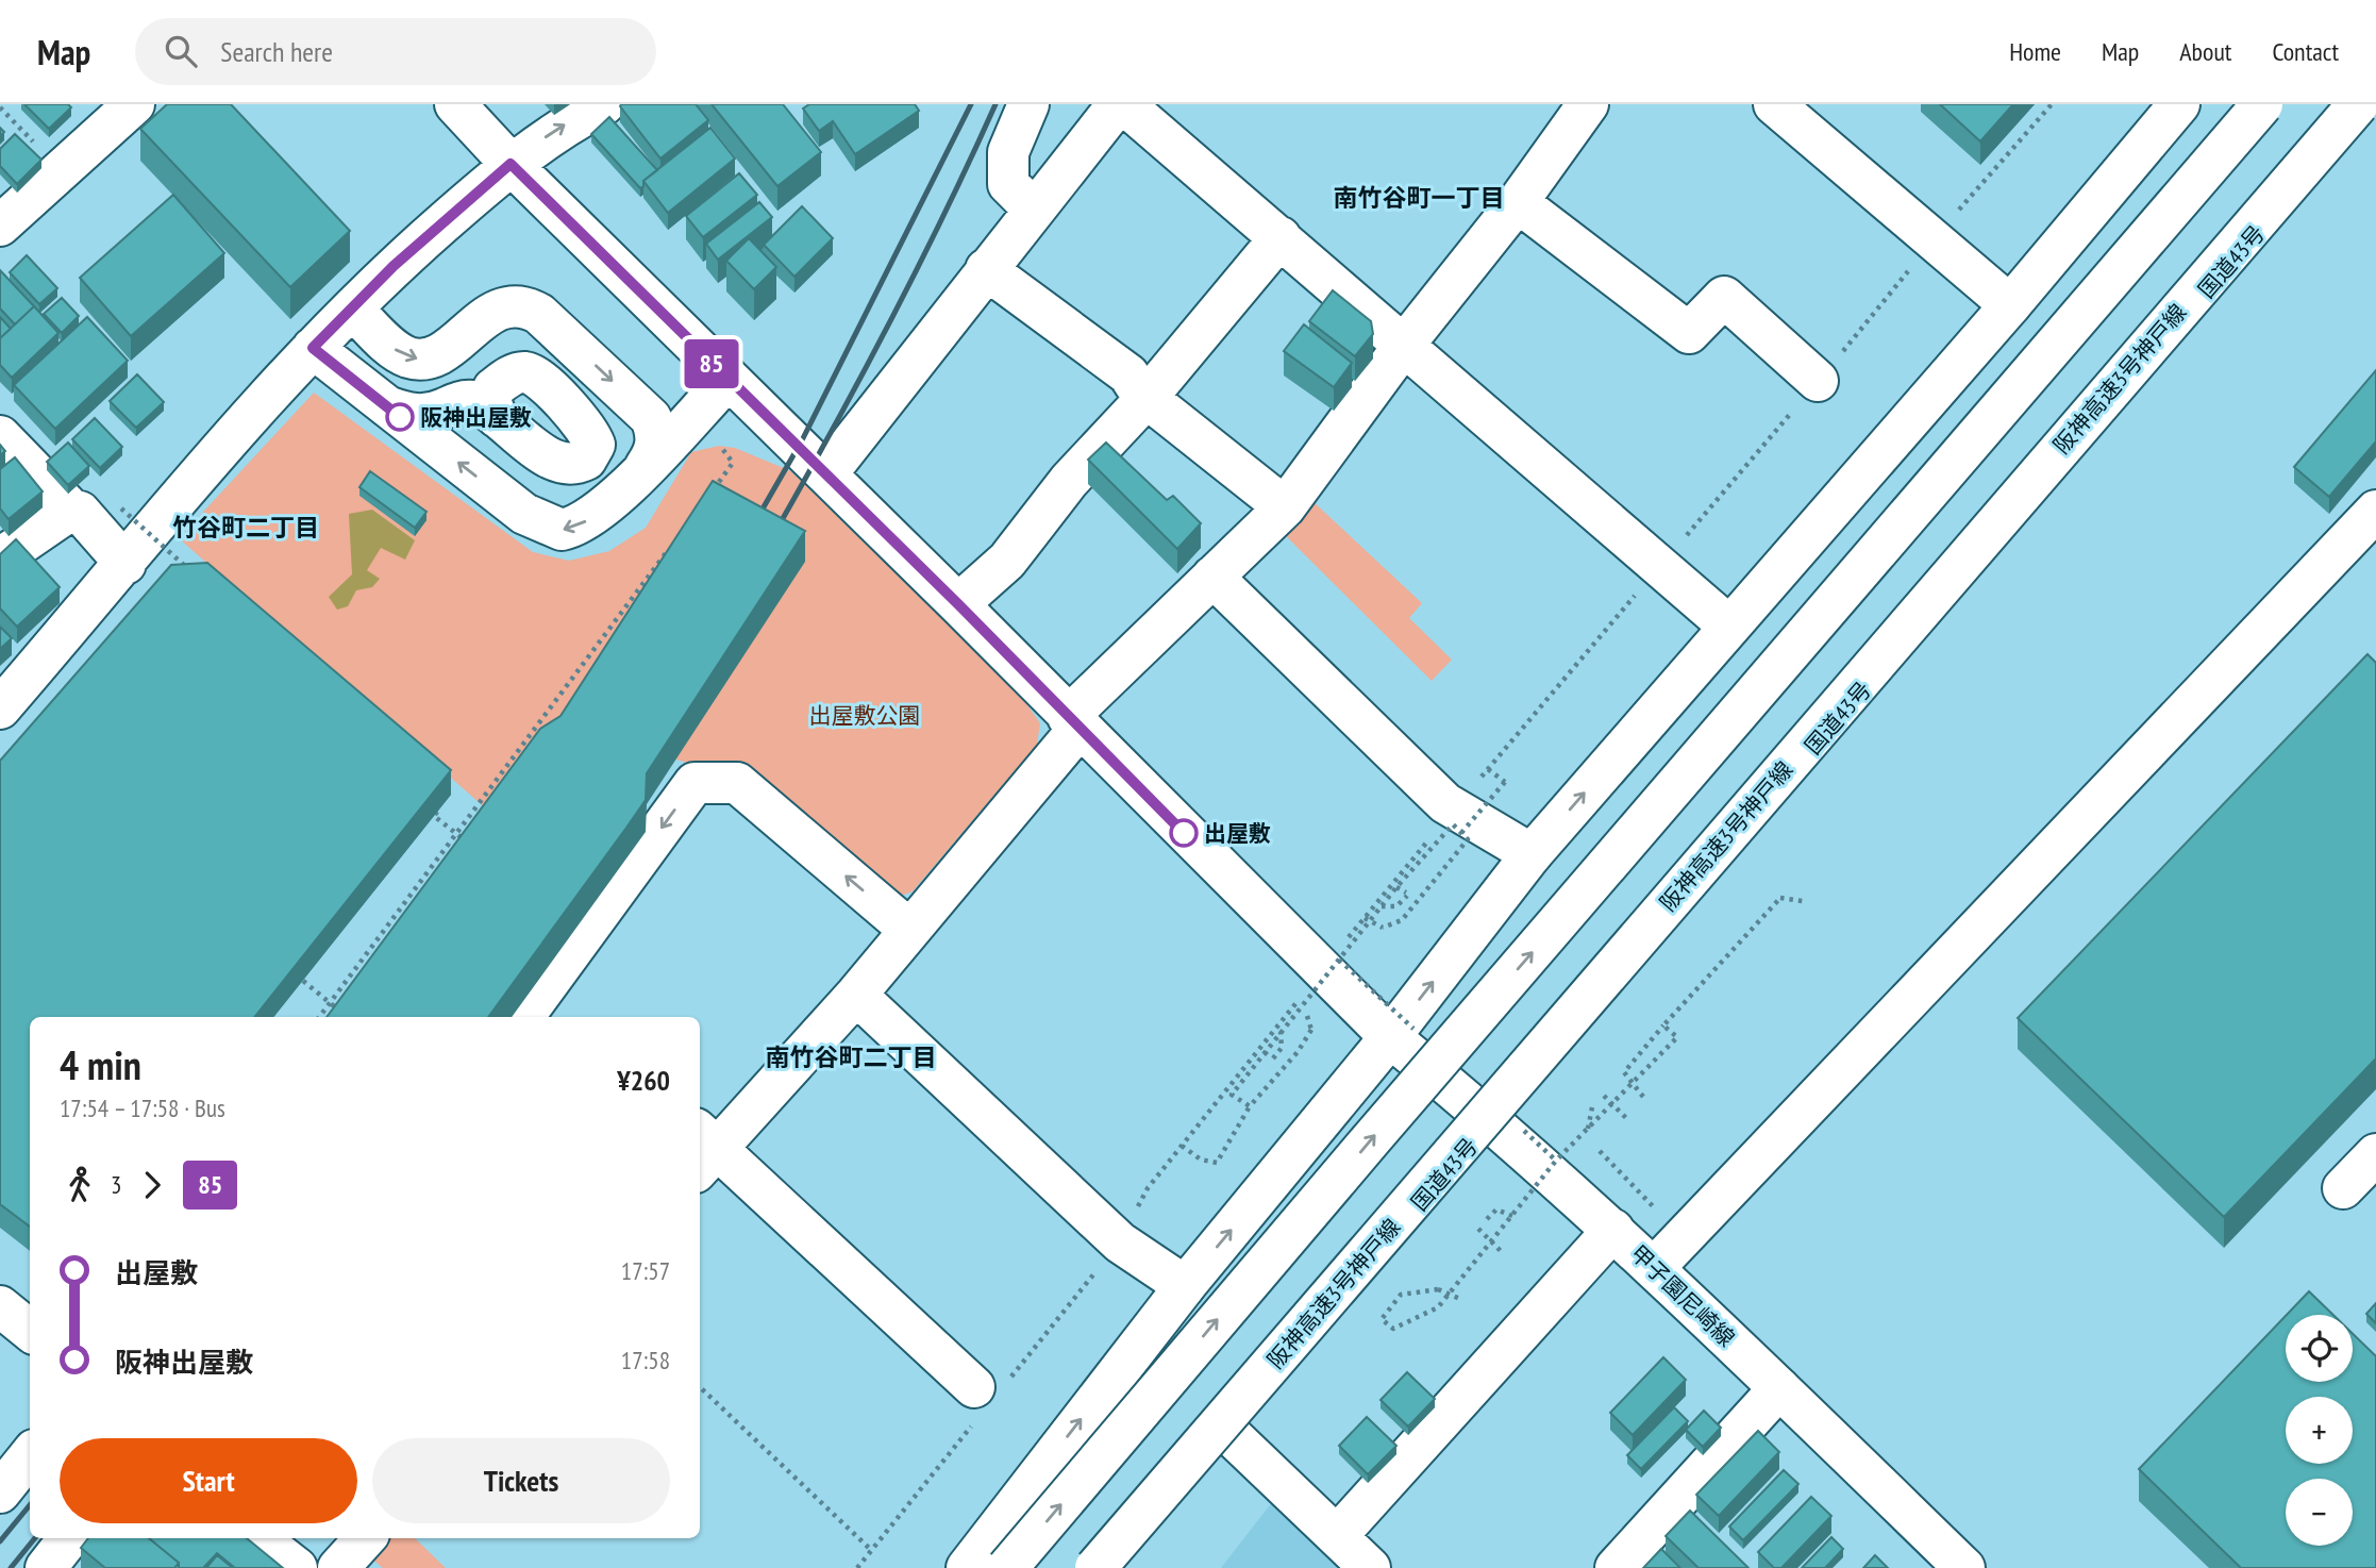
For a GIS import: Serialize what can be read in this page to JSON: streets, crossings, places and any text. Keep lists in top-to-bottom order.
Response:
{
  "streets": {
    "main road": ["国道43号", "阪神高速3号神戸線", "甲子園尼崎線"]
  },
  "crossings": [
    ["国道43号", "甲子園尼崎線"]
  ],
  "districts": ["南竹谷町一丁目", "竹谷町二丁目", "南竹谷町二丁目"],
  "parks": ["出屋敷公園"],
  "places": ["阪神出屋敷", "出屋敷"],
  "lines": ["bus line 85"],
  "page": {
    "header": "Map",
    "search": "Search here",
    "nav": [
      "Home",
      "Map",
      "About",
      "Contact"
    ],
    "on_map": "85",
    "heading": ["4 min", "17:54 – 17:58 · Bus", "¥260"],
    "legs": ["3", "85"],
    "list": [
      {
        "name": "出屋敷",
        "value": "17:57"
      },
      {
        "name": "阪神出屋敷",
        "value": "17:58"
      }
    ],
    "map_buttons": ["+", "−"],
    "buttons": ["Start", "Tickets"]
  }
}
